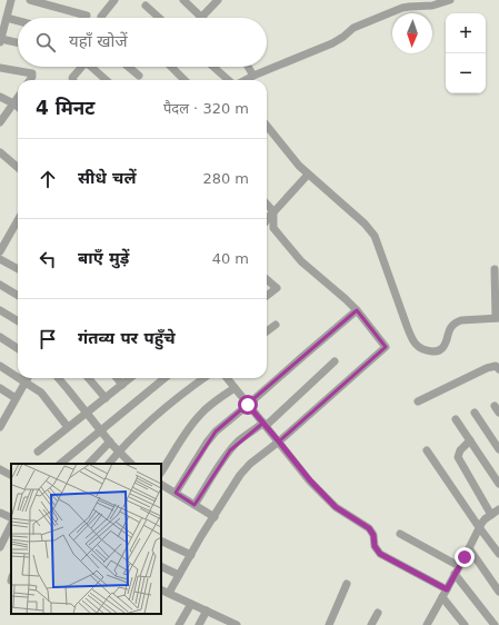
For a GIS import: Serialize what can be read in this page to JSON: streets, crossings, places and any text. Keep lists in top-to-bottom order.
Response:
{
  "north": "bottom",
  "page": {
    "map_buttons": ["+", "−"],
    "search": "यहाँ खोजें",
    "heading": ["4 मिनट", "पैदल · 320 m"],
    "list": [
      ["सीधे चलें", "280 m"],
      ["बाएँ मुड़ें", "40 m"],
      "गंतव्य पर पहुँचे"
    ]
  }
}
